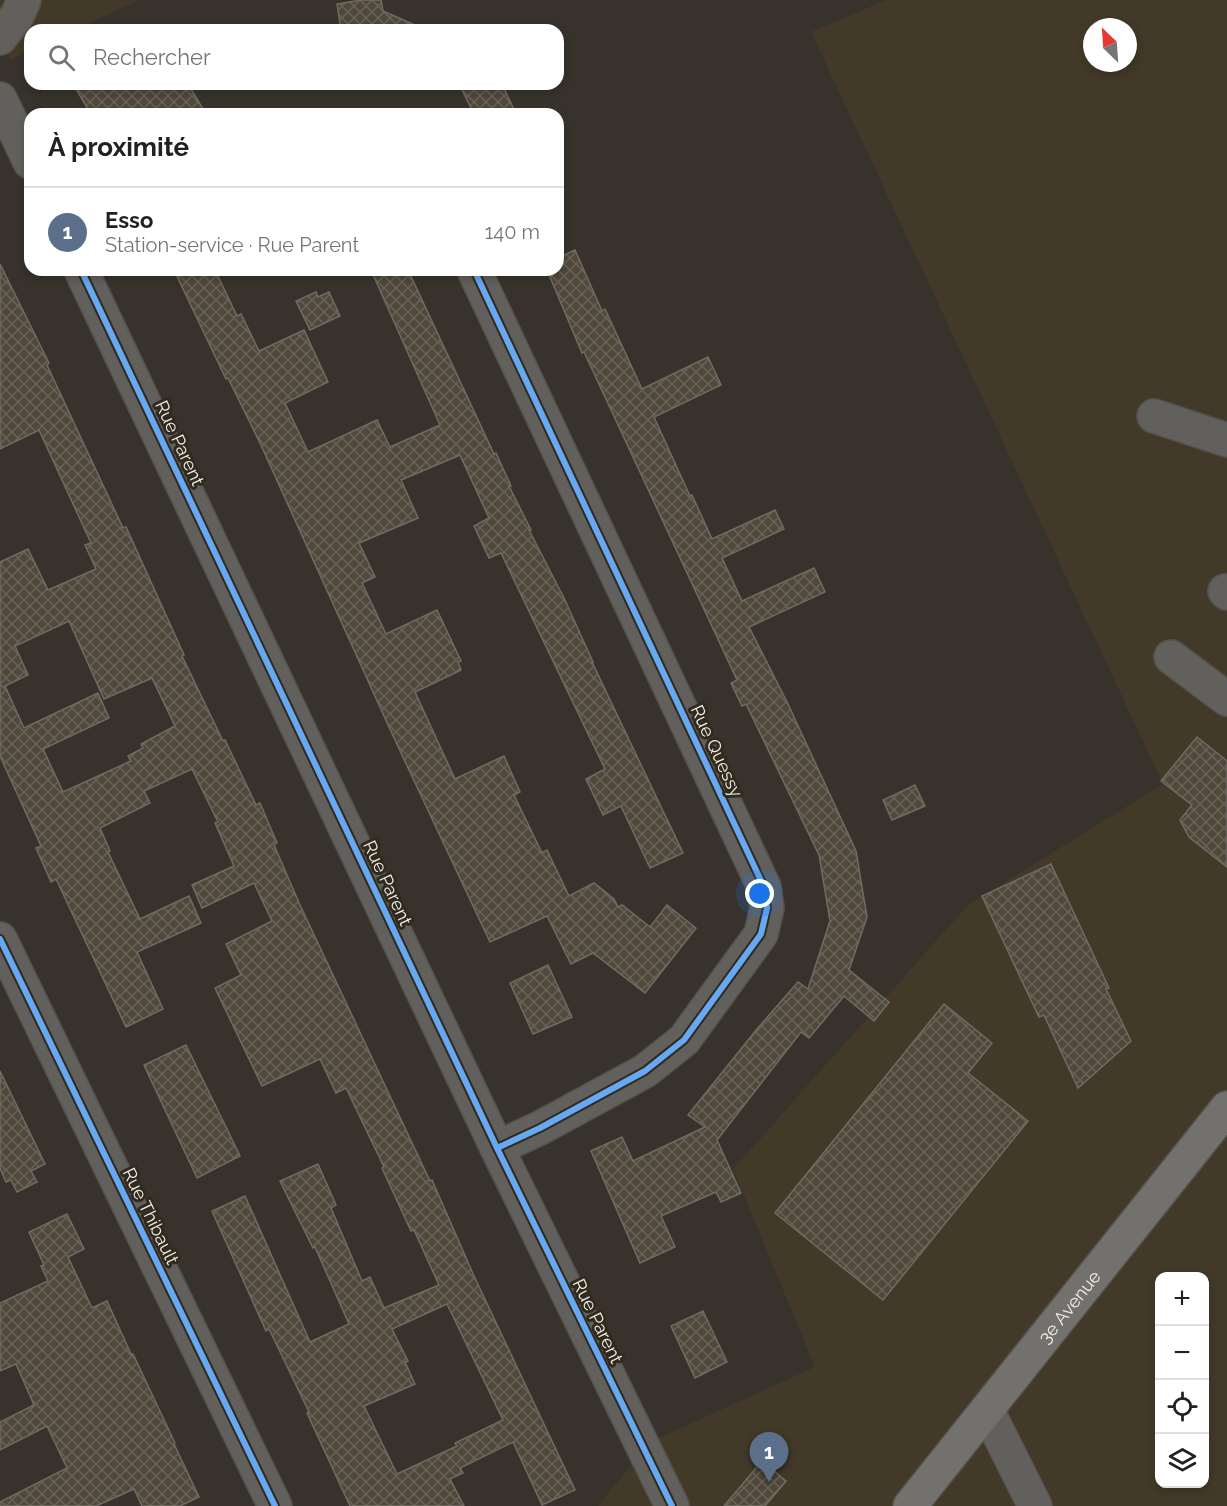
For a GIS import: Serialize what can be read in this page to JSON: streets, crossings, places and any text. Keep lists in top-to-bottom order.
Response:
{
  "streets": {
    "main road": ["3e Avenue"],
    "street": ["Rue Parent", "Rue Quessy", "Rue Thibault"]
  },
  "crossings": [
    ["Rue Parent", "Rue Quessy"]
  ],
  "north": "top left",
  "page": {
    "search": "Rechercher",
    "heading": "À proximité",
    "list": [
      {
        "mark": "1",
        "name": "Esso",
        "note": "Station-service · Rue Parent",
        "value": "140 m"
      }
    ],
    "map_buttons": ["+", "−"],
    "pins": "1"
  }
}
